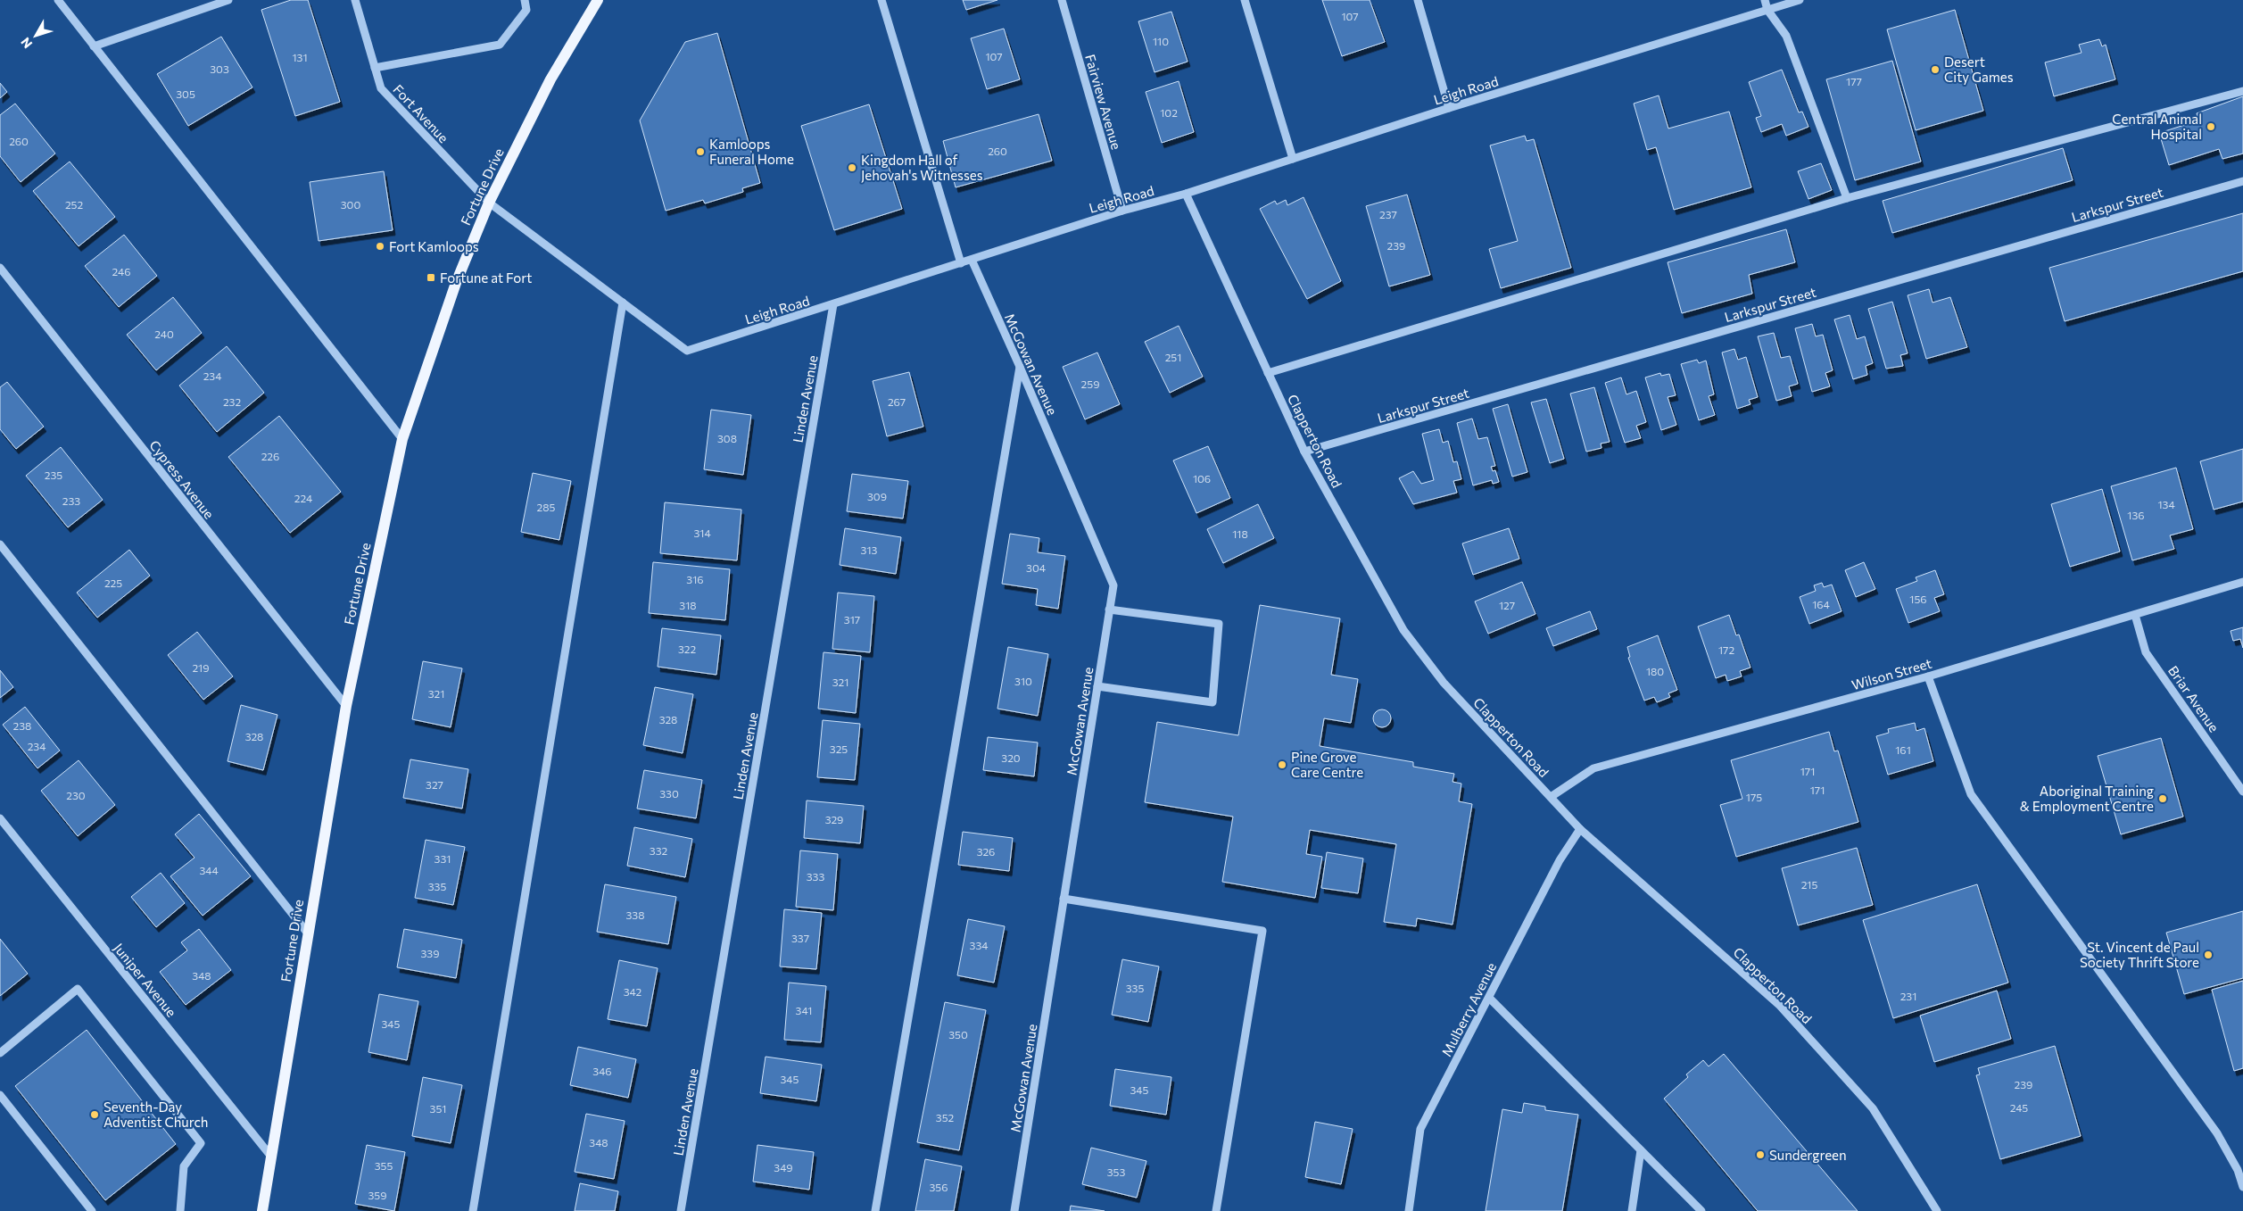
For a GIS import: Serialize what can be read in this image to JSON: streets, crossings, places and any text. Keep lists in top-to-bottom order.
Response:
{
  "streets": {
    "main road": ["Fortune Drive"],
    "street": [
      "Leigh Road",
      "Fairview Avenue",
      "Fort Avenue",
      "Larkspur Street",
      "McGowan Avenue",
      "Linden Avenue",
      "Clapperton Road",
      "Cypress Avenue",
      "Wilson Street",
      "Briar Avenue",
      "Juniper Avenue",
      "Mulberry Avenue"
    ]
  },
  "crossings": [
    ["Leigh Road", "Fairview Avenue"],
    ["Leigh Road", "Fort Avenue"],
    ["Leigh Road", "Fortune Drive"],
    ["Leigh Road", "McGowan Avenue"],
    ["Leigh Road", "Linden Avenue"],
    ["Leigh Road", "Clapperton Road"],
    ["Fort Avenue", "Fortune Drive"],
    ["Fortune Drive", "Cypress Avenue"],
    ["Fortune Drive", "Juniper Avenue"],
    ["Larkspur Street", "Clapperton Road"],
    ["Clapperton Road", "Wilson Street"],
    ["Clapperton Road", "Mulberry Avenue"],
    ["Wilson Street", "Briar Avenue"]
  ],
  "places": {
    "other": [
      "Desert City Games",
      "Central Animal Hospital",
      "Kamloops Funeral Home",
      "Kingdom Hall of Jehovah's Witnesses",
      "Fort Kamloops",
      "Pine Grove Care Centre",
      "Aboriginal Training & Employment Centre",
      "St. Vincent de Paul Society Thrift Store",
      "Seventh-Day Adventist Church",
      "Sundergreen"
    ],
    "transit": ["Fortune at Fort"]
  },
  "house_numbers": [
    "107",
    "110",
    "107",
    "131",
    "303",
    "177",
    "305",
    "102",
    "260",
    "260",
    "252",
    "300",
    "237",
    "239",
    "246",
    "240",
    "251",
    "234",
    "259",
    "232",
    "267",
    "308",
    "226",
    "235",
    "106",
    "309",
    "224",
    "233",
    "134",
    "285",
    "136",
    "314",
    "118",
    "313",
    "304",
    "316",
    "225",
    "156",
    "164",
    "318",
    "127",
    "317",
    "322",
    "172",
    "219",
    "180",
    "310",
    "321",
    "321",
    "328",
    "238",
    "328",
    "234",
    "325",
    "161",
    "320",
    "171",
    "327",
    "171",
    "330",
    "230",
    "175",
    "329",
    "332",
    "326",
    "331",
    "344",
    "333",
    "215",
    "335",
    "338",
    "337",
    "334",
    "339",
    "348",
    "335",
    "342",
    "231",
    "341",
    "345",
    "350",
    "346",
    "345",
    "239",
    "345",
    "245",
    "351",
    "352",
    "348",
    "355",
    "349",
    "353",
    "356",
    "359"
  ],
  "north": "bottom left"
}
